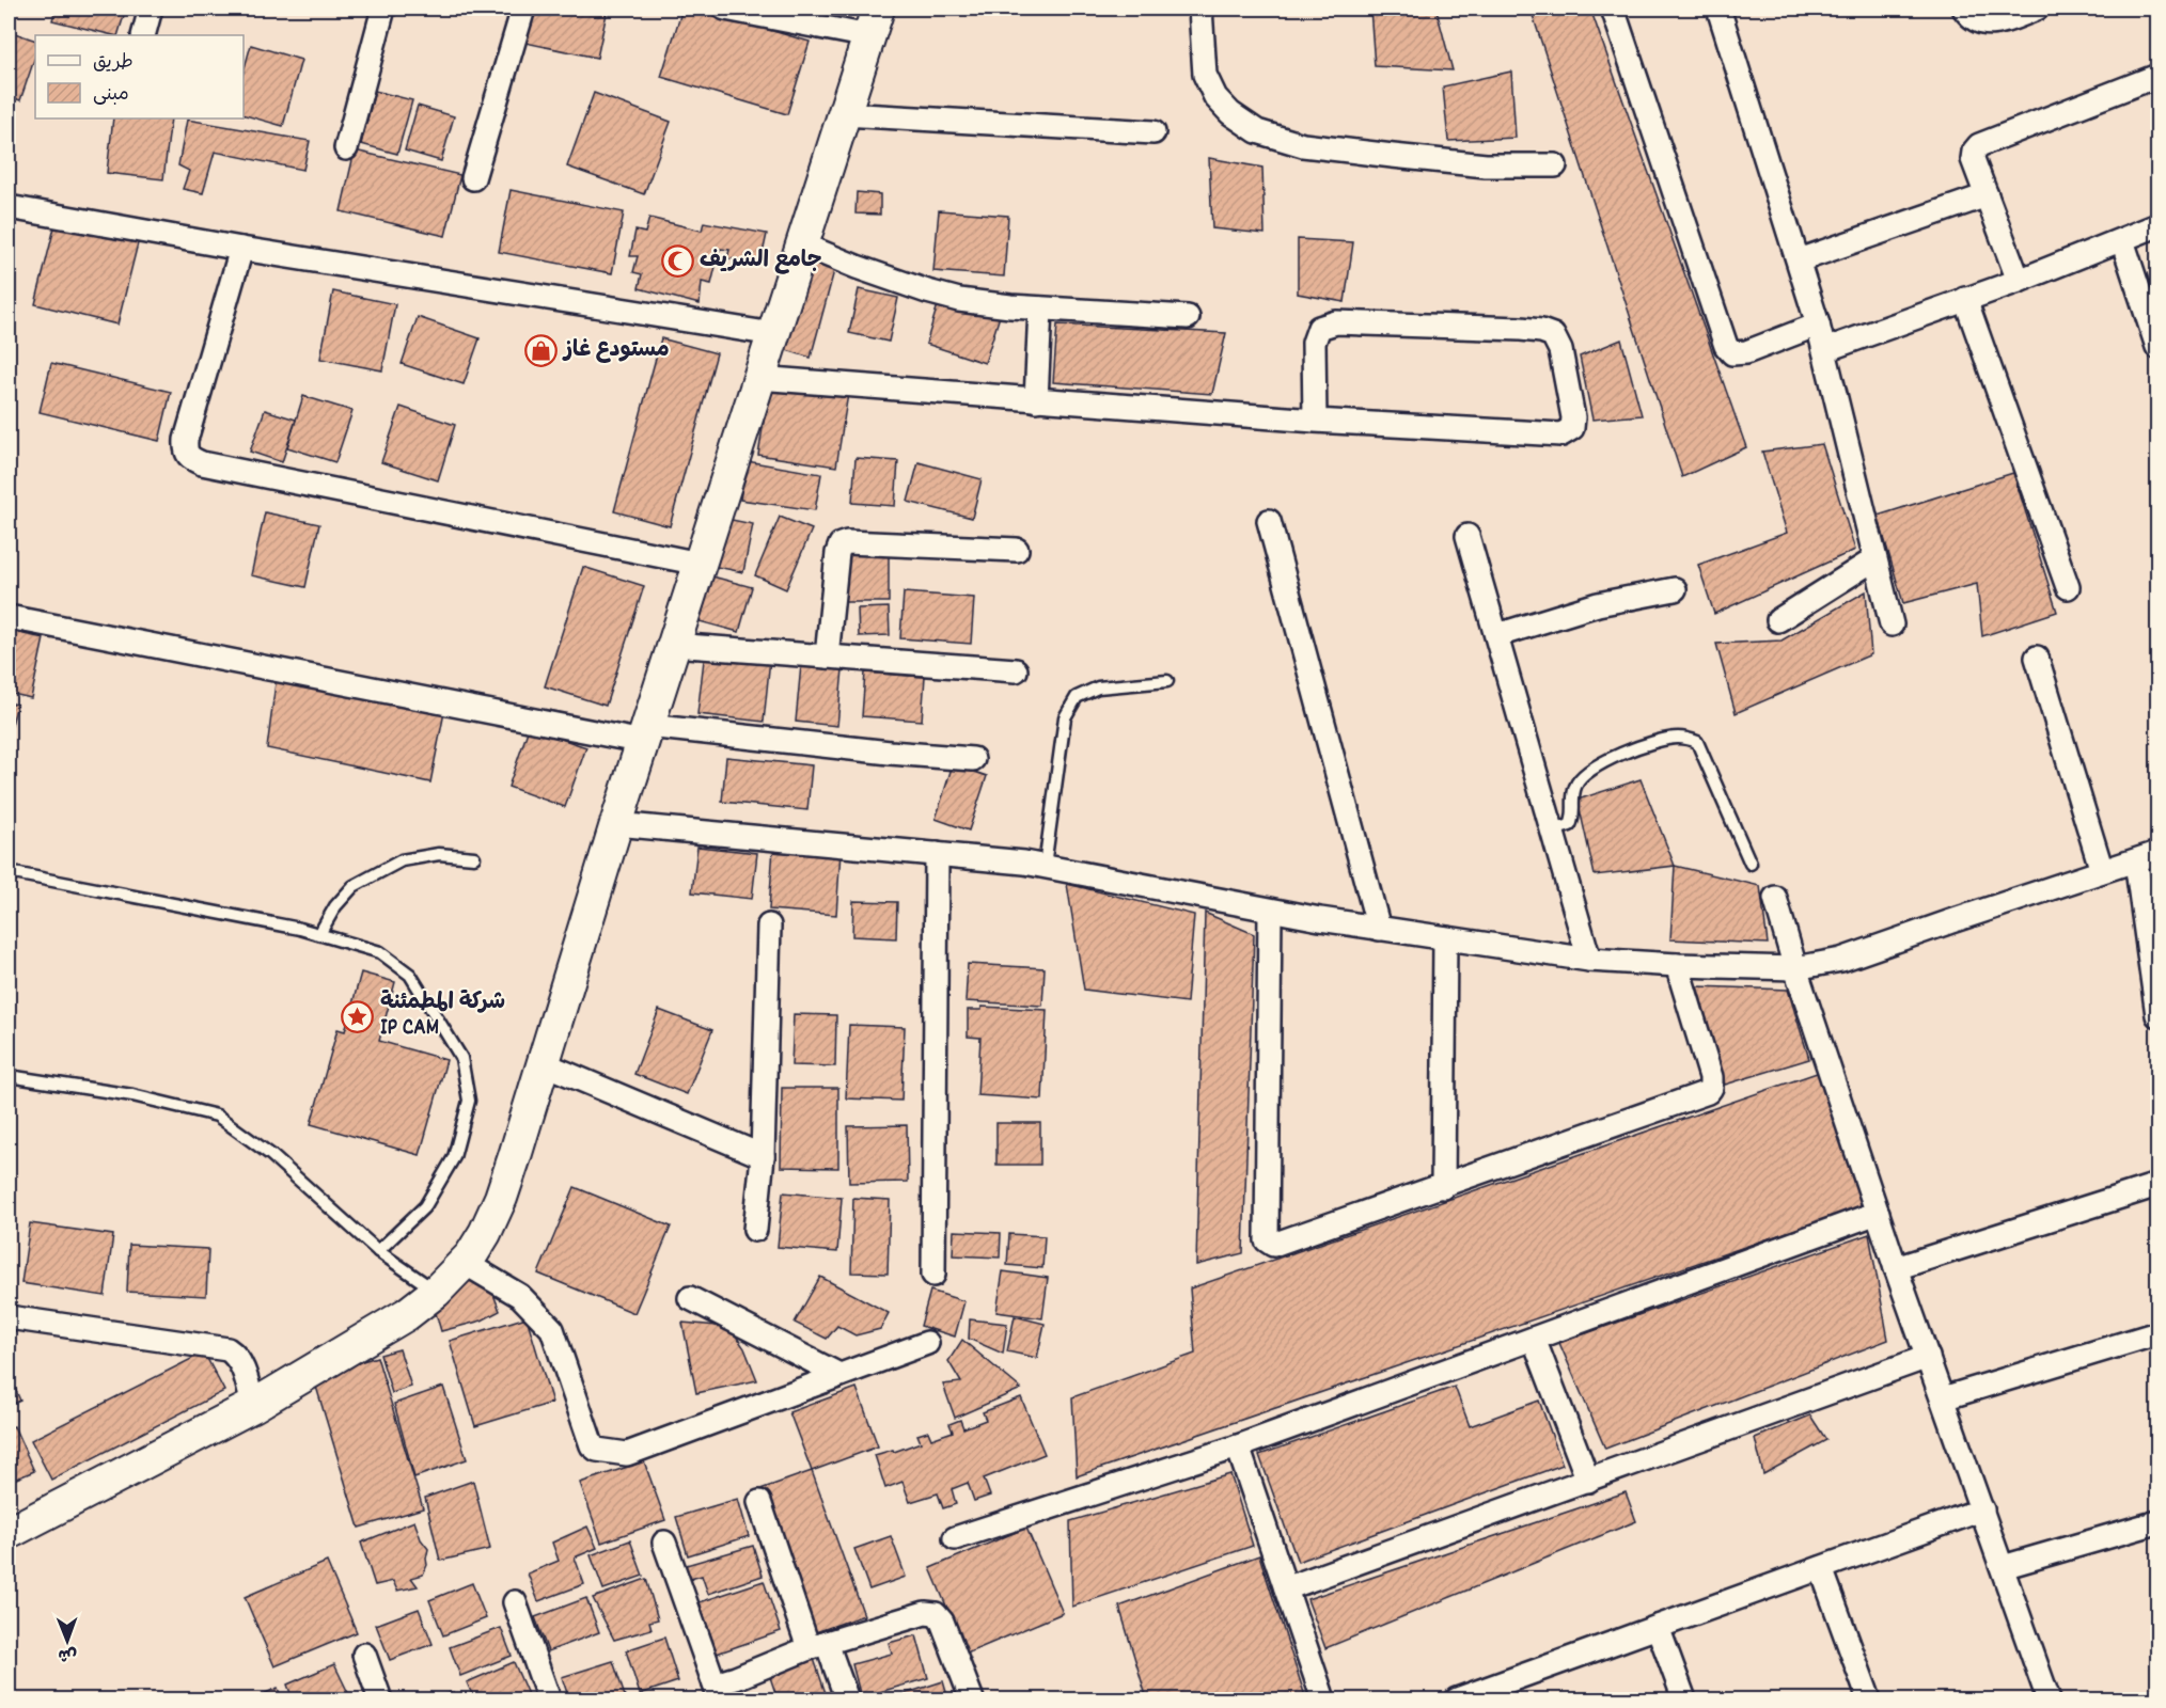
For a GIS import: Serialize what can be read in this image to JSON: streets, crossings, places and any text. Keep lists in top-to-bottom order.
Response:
{
  "places": {
    "mosque": ["جامع الشريف"],
    "shop": ["مستودع غاز"],
    "place": ["شركة المطمئنة IP CAM"]
  },
  "legend": ["طريق", "مبنى"],
  "north": "bottom"
}
